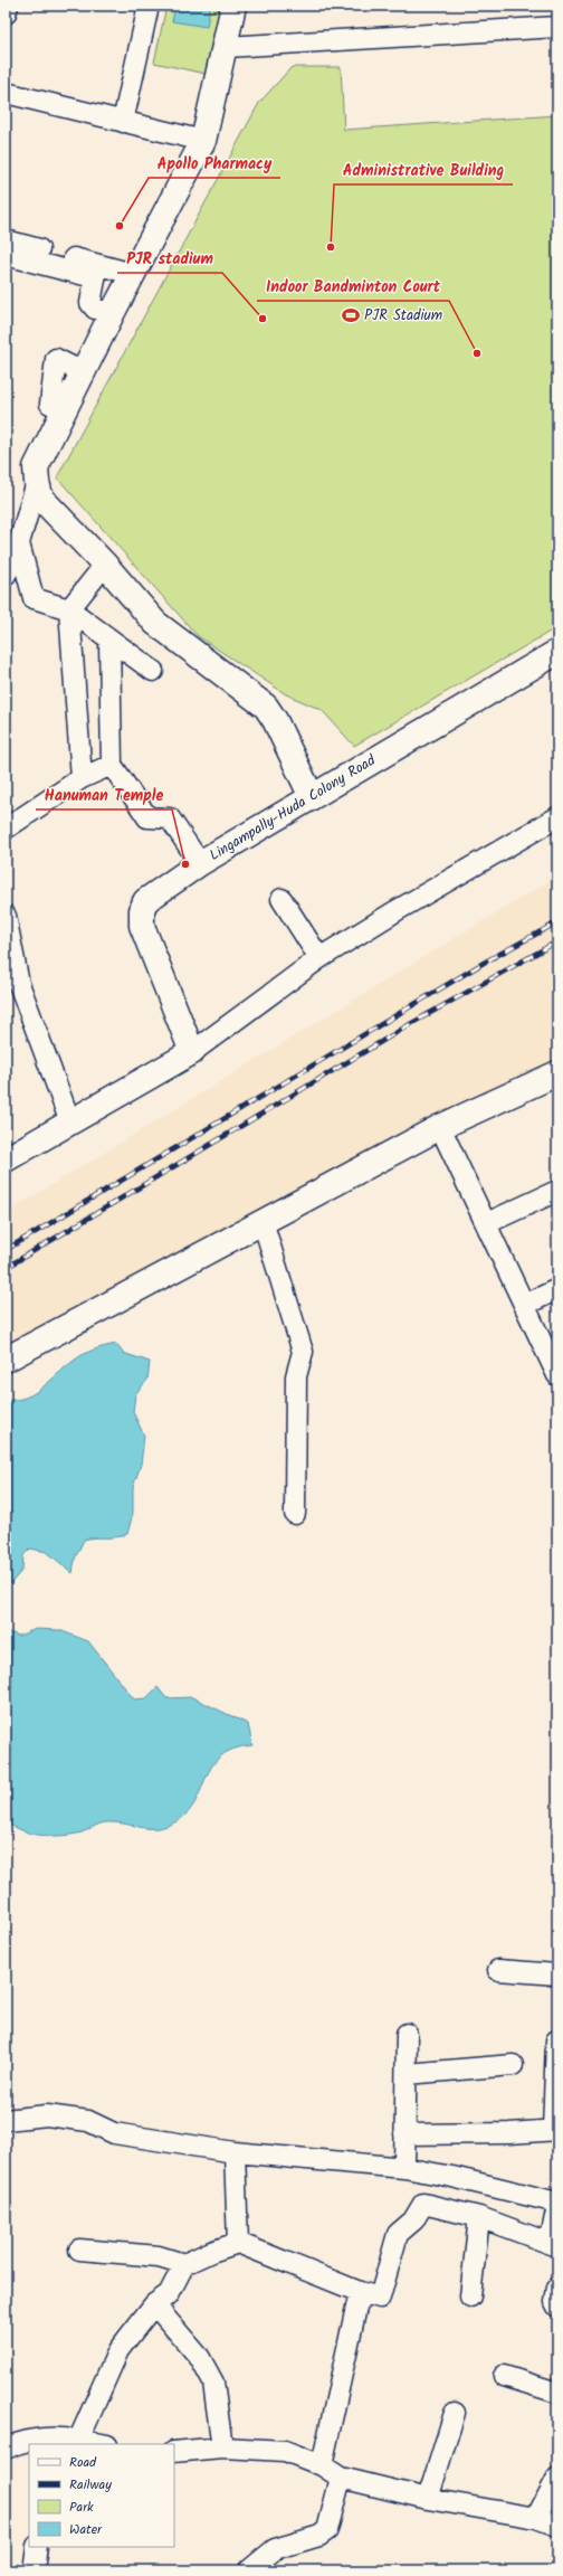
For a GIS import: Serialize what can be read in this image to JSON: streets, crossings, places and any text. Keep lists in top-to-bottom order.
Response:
{
  "streets": {
    "street": ["Lingampally-Huda Colony Road"]
  },
  "places": {
    "other": [
      "Apollo Pharmacy",
      "Administrative Building",
      "PJR stadium",
      "Indoor Bandminton Court",
      "Hanuman Temple"
    ],
    "sports": ["PJR Stadium"]
  },
  "legend": [
    "Road",
    "Railway",
    "Park",
    "Water"
  ]
}
